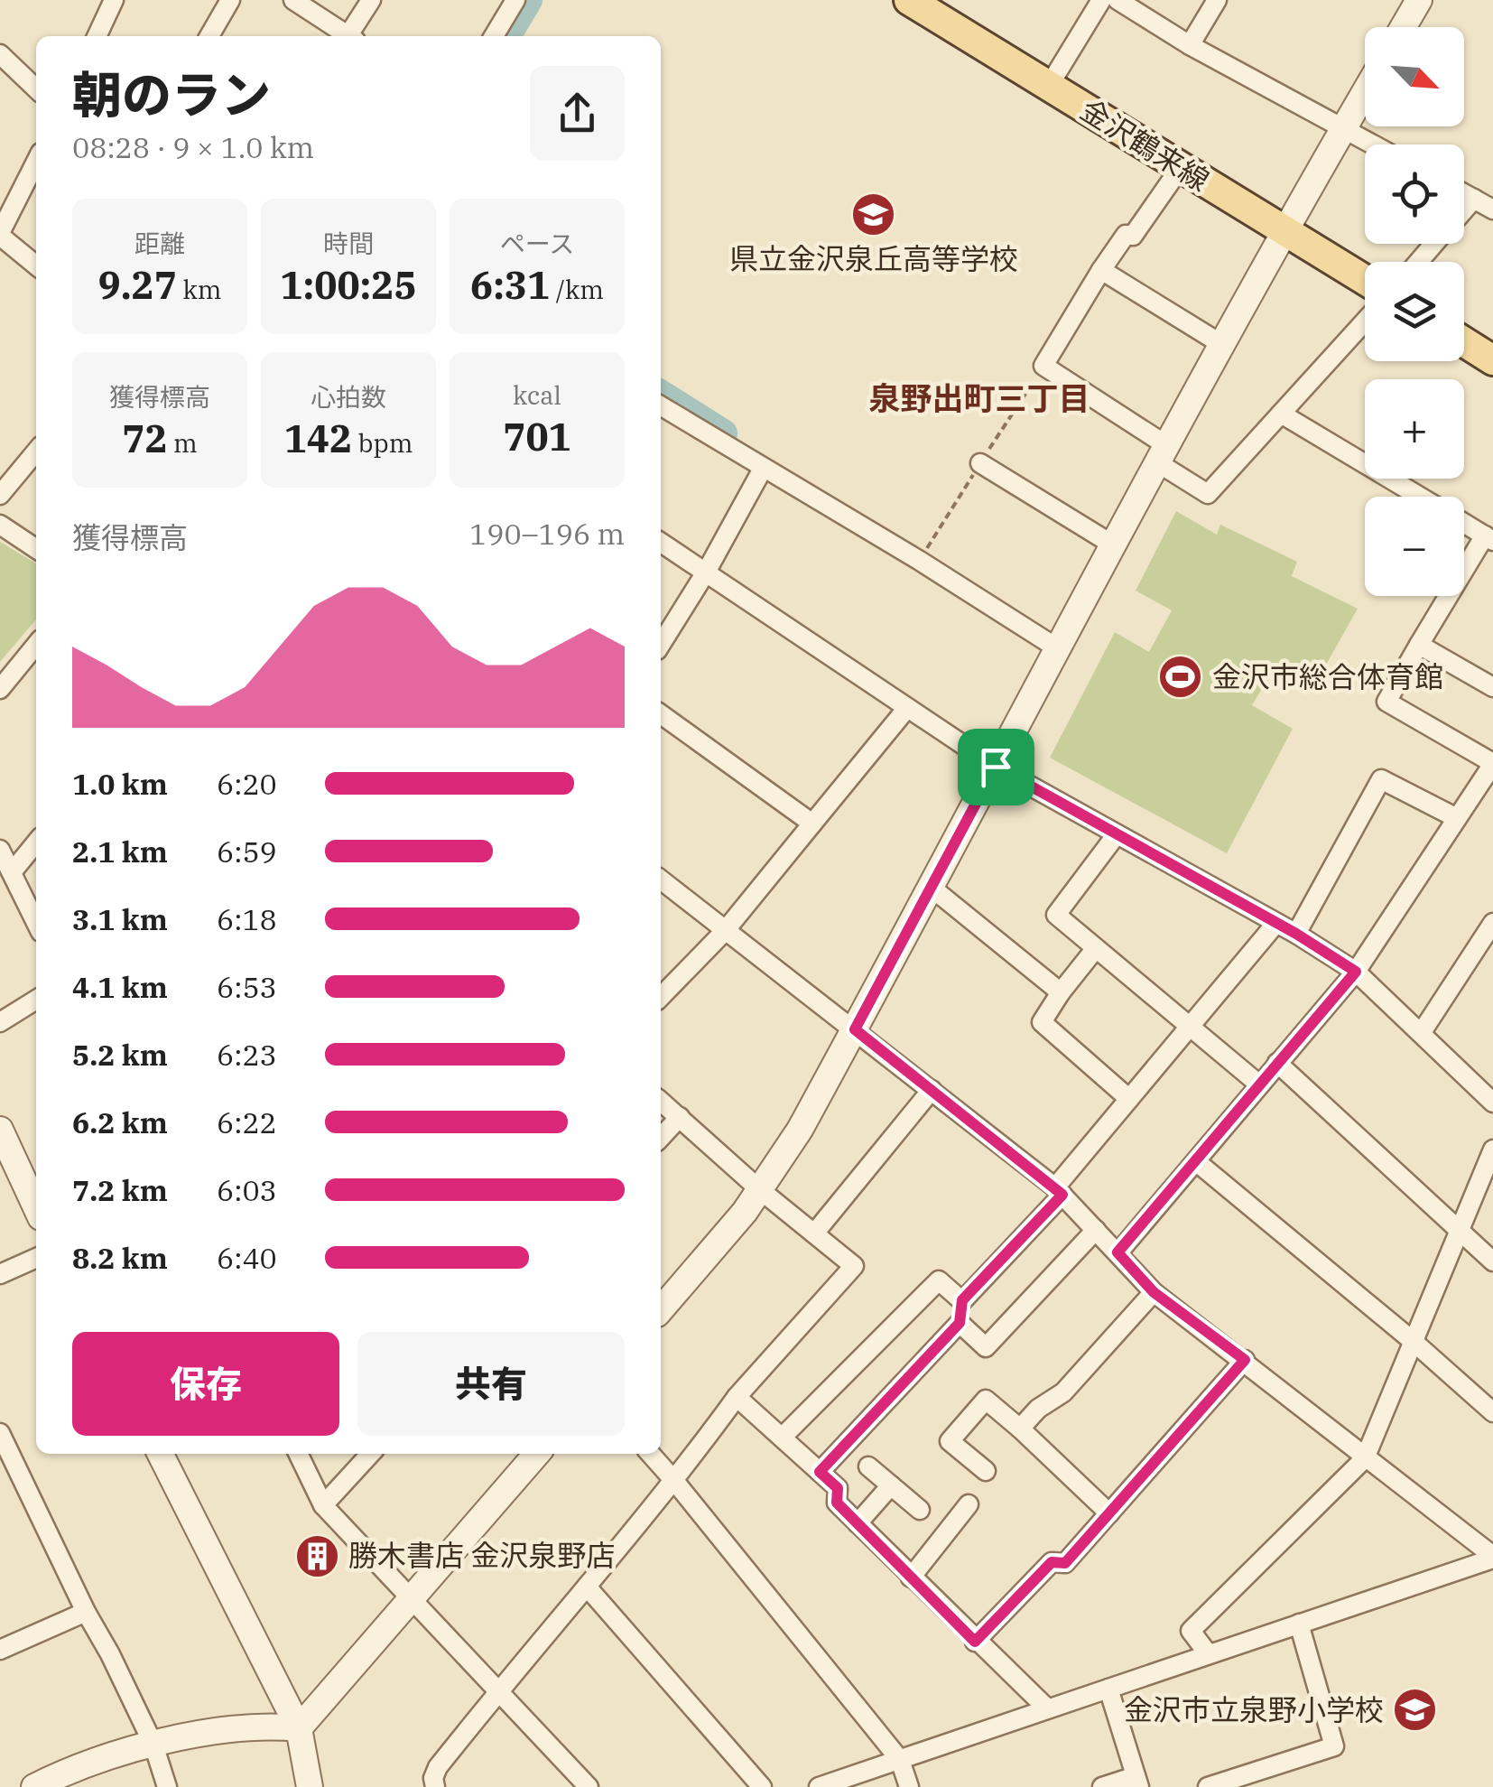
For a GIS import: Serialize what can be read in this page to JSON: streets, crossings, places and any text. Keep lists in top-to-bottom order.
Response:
{
  "streets": {
    "main road": ["金沢鶴来線"]
  },
  "districts": ["泉野出町三丁目"],
  "places": {
    "school or university": ["県立金沢泉丘高等学校", "金沢市立泉野小学校"],
    "sports": ["金沢市総合体育館"],
    "building": ["勝木書店 金沢泉野店"]
  },
  "north": "bottom right",
  "page": {
    "map_buttons": ["+", "−"],
    "heading": ["朝のラン", "08:28 · 9 × 1.0 km"],
    "stats": [
      ["距離", "9.27 km"],
      ["時間", "1:00:25"],
      ["ペース", "6:31 /km"],
      ["獲得標高", "72 m"],
      ["心拍数", "142 bpm"],
      ["kcal", "701"]
    ],
    "chart": ["獲得標高", "190–196 m"],
    "list": [
      {
        "name": "1.0 km",
        "note": "6:20"
      },
      {
        "name": "2.1 km",
        "note": "6:59"
      },
      {
        "name": "3.1 km",
        "note": "6:18"
      },
      {
        "name": "4.1 km",
        "note": "6:53"
      },
      {
        "name": "5.2 km",
        "note": "6:23"
      },
      {
        "name": "6.2 km",
        "note": "6:22"
      },
      {
        "name": "7.2 km",
        "note": "6:03"
      },
      {
        "name": "8.2 km",
        "note": "6:40"
      }
    ],
    "buttons": ["保存", "共有"]
  }
}
